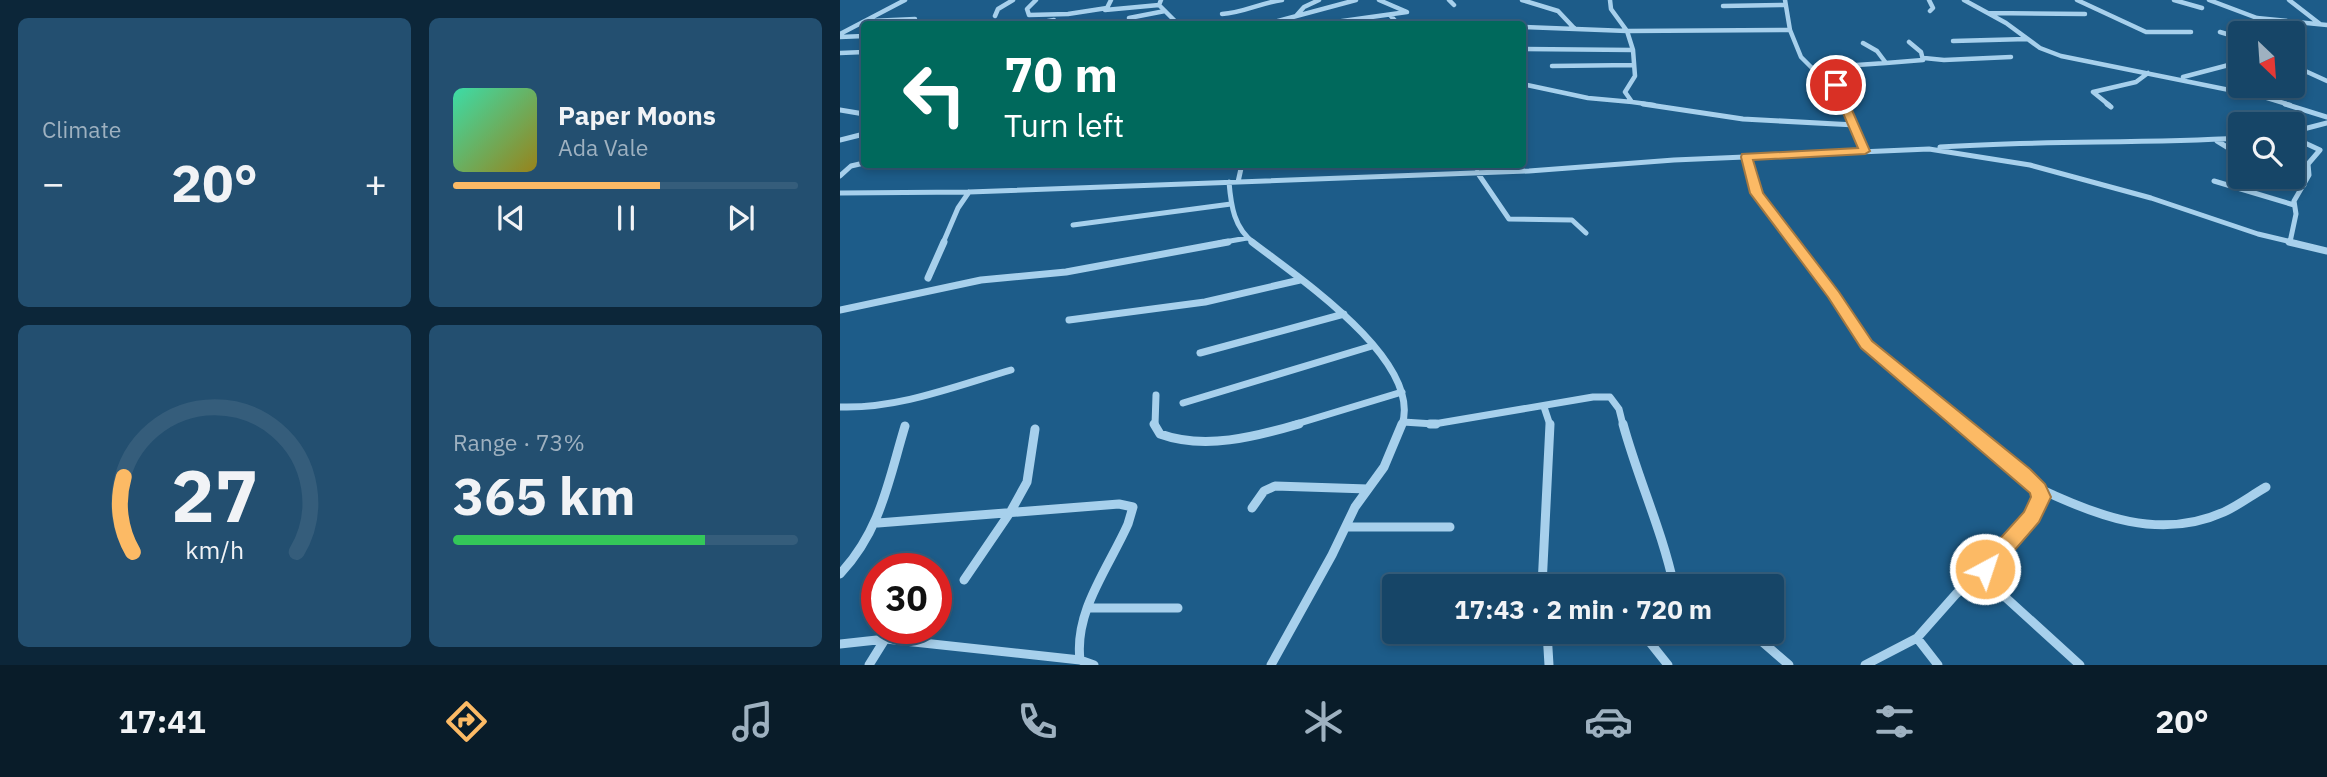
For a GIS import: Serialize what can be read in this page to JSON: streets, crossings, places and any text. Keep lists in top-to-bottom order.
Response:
{
  "north": "bottom right",
  "page": {
    "tile": [
      "Climate",
      ["Range · 73%", "365 km"]
    ],
    "turn": ["70 m", "Turn left"],
    "song": ["Paper Moons", "Ada Vale"],
    "heat": ["−", "20°", "+"],
    "limit": "30",
    "trip": "17:43 · 2 min · 720 m",
    "tabs": ["17:41", "20°"],
    "gauge": ["27", "km/h"]
  }
}
